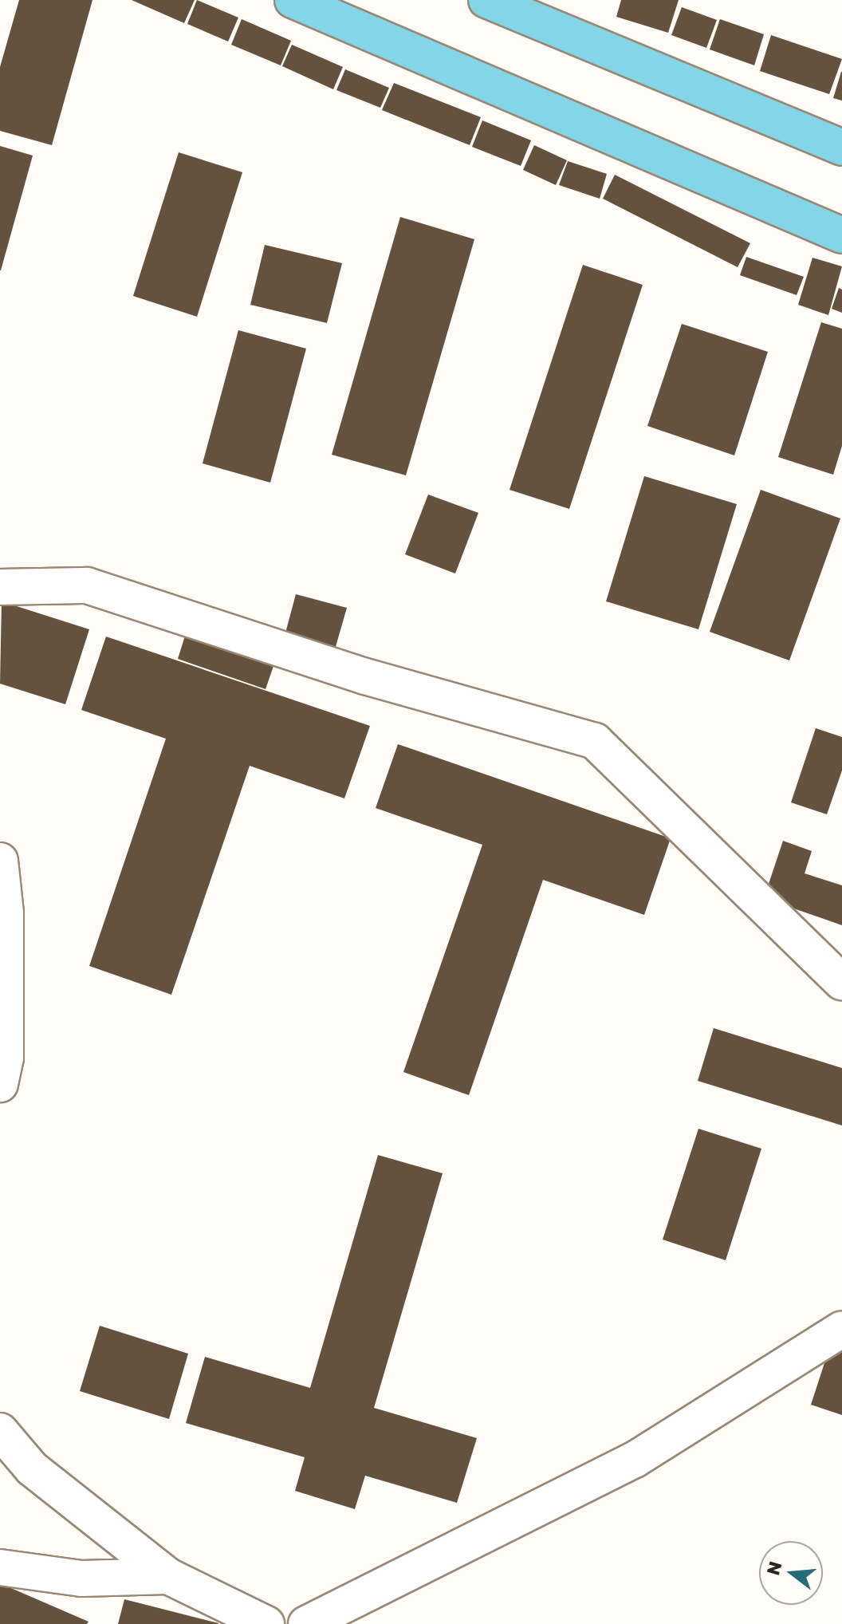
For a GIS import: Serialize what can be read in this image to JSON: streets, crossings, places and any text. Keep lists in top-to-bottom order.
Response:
{
  "north": "left"
}
